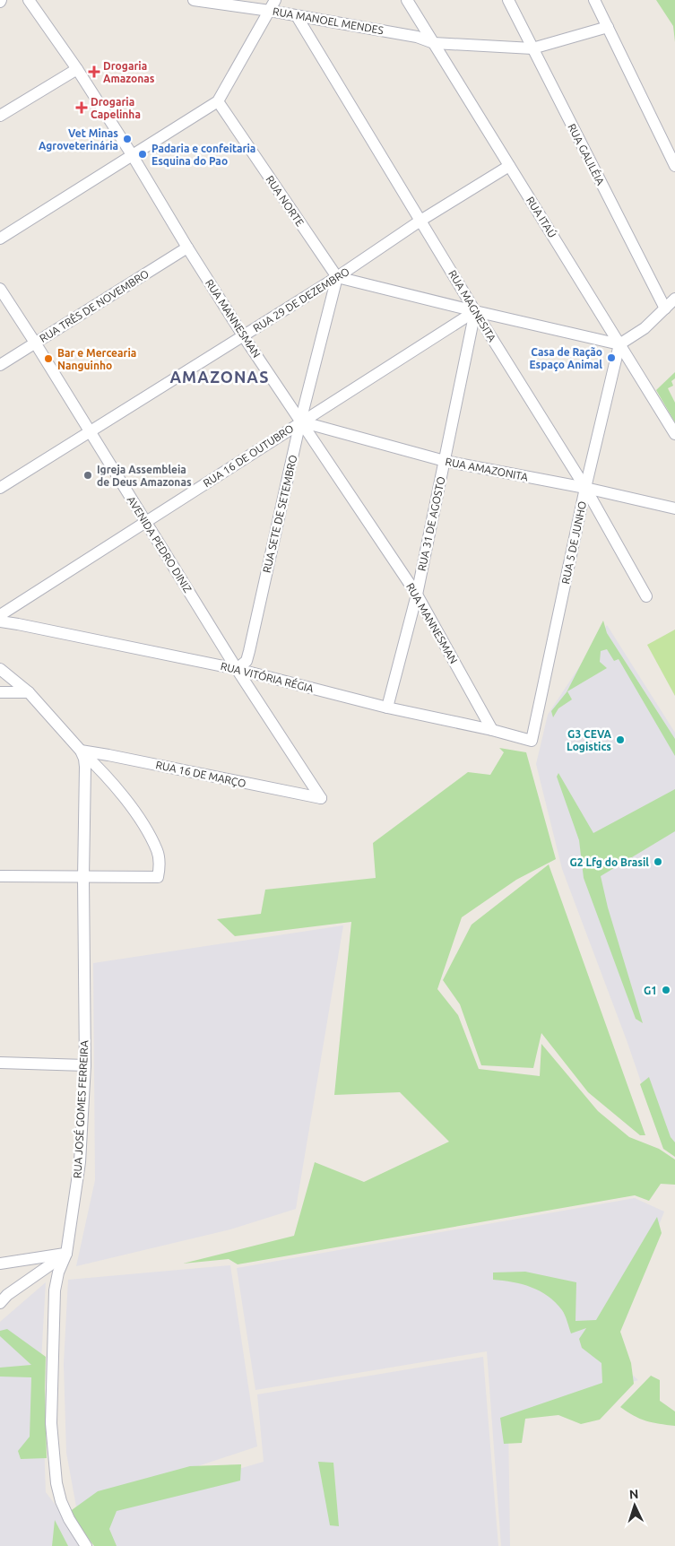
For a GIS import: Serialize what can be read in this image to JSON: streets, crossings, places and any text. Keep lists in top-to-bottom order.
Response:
{
  "streets": {
    "street": [
      "RUA MANOEL MENDES",
      "RUA GALILÉIA",
      "RUA NORTE",
      "RUA ITAÚ",
      "RUA 29 DE DEZEMBRO",
      "RUA TRÊS DE NOVEMBRO",
      "RUA MAGNESITA",
      "RUA MANNESMAN",
      "RUA 16 DE OUTUBRO",
      "RUA AMAZONITA",
      "RUA SETE DE SETEMBRO",
      "RUA 31 DE AGOSTO",
      "RUA 5 DE JUNHO",
      "AVENIDA PEDRO DINIZ",
      "RUA VITÓRIA RÉGIA",
      "RUA 16 DE MARÇO",
      "RUA JOSÉ GOMES FERREIRA"
    ]
  },
  "crossings": [
    ["RUA MANOEL MENDES", "RUA GALILÉIA"],
    ["RUA MANOEL MENDES", "RUA ITAÚ"],
    ["RUA MANOEL MENDES", "RUA MAGNESITA"],
    ["RUA NORTE", "RUA 29 DE DEZEMBRO"],
    ["RUA NORTE", "RUA SETE DE SETEMBRO"],
    ["RUA ITAÚ", "RUA 29 DE DEZEMBRO"],
    ["RUA ITAÚ", "RUA 5 DE JUNHO"],
    ["RUA 29 DE DEZEMBRO", "RUA MAGNESITA"],
    ["RUA 29 DE DEZEMBRO", "RUA MANNESMAN"],
    ["RUA 29 DE DEZEMBRO", "RUA SETE DE SETEMBRO"],
    ["RUA 29 DE DEZEMBRO", "AVENIDA PEDRO DINIZ"],
    ["RUA TRÊS DE NOVEMBRO", "RUA MANNESMAN"],
    ["RUA TRÊS DE NOVEMBRO", "AVENIDA PEDRO DINIZ"],
    ["RUA MAGNESITA", "RUA 16 DE OUTUBRO"],
    ["RUA MAGNESITA", "RUA AMAZONITA"],
    ["RUA MAGNESITA", "RUA 31 DE AGOSTO"],
    ["RUA MAGNESITA", "RUA 5 DE JUNHO"],
    ["RUA MANNESMAN", "RUA 16 DE OUTUBRO"],
    ["RUA MANNESMAN", "RUA AMAZONITA"],
    ["RUA MANNESMAN", "RUA SETE DE SETEMBRO"],
    ["RUA MANNESMAN", "RUA 31 DE AGOSTO"],
    ["RUA MANNESMAN", "RUA VITÓRIA RÉGIA"],
    ["RUA 16 DE OUTUBRO", "RUA AMAZONITA"],
    ["RUA 16 DE OUTUBRO", "RUA SETE DE SETEMBRO"],
    ["RUA 16 DE OUTUBRO", "RUA 31 DE AGOSTO"],
    ["RUA 16 DE OUTUBRO", "AVENIDA PEDRO DINIZ"],
    ["RUA AMAZONITA", "RUA SETE DE SETEMBRO"],
    ["RUA AMAZONITA", "RUA 31 DE AGOSTO"],
    ["RUA AMAZONITA", "RUA 5 DE JUNHO"],
    ["RUA SETE DE SETEMBRO", "AVENIDA PEDRO DINIZ"],
    ["RUA SETE DE SETEMBRO", "RUA VITÓRIA RÉGIA"],
    ["RUA 31 DE AGOSTO", "RUA VITÓRIA RÉGIA"],
    ["RUA 5 DE JUNHO", "RUA VITÓRIA RÉGIA"],
    ["AVENIDA PEDRO DINIZ", "RUA VITÓRIA RÉGIA"],
    ["AVENIDA PEDRO DINIZ", "RUA 16 DE MARÇO"],
    ["RUA 16 DE MARÇO", "RUA JOSÉ GOMES FERREIRA"]
  ],
  "districts": ["AMAZONAS"],
  "places": {
    "health": ["Drogaria Amazonas", "Drogaria Capelinha"],
    "other": [
      "Vet Minas Agroveterinária",
      "Padaria e confeitaria Esquina do Pao",
      "Casa de Ração Espaço Animal",
      "Bar e Mercearia Nanguinho",
      "Igreja Assembleia de Deus Amazonas",
      "G3 CEVA Logistics",
      "G2 Lfg do Brasil",
      "G1"
    ]
  },
  "north": "top"
}
